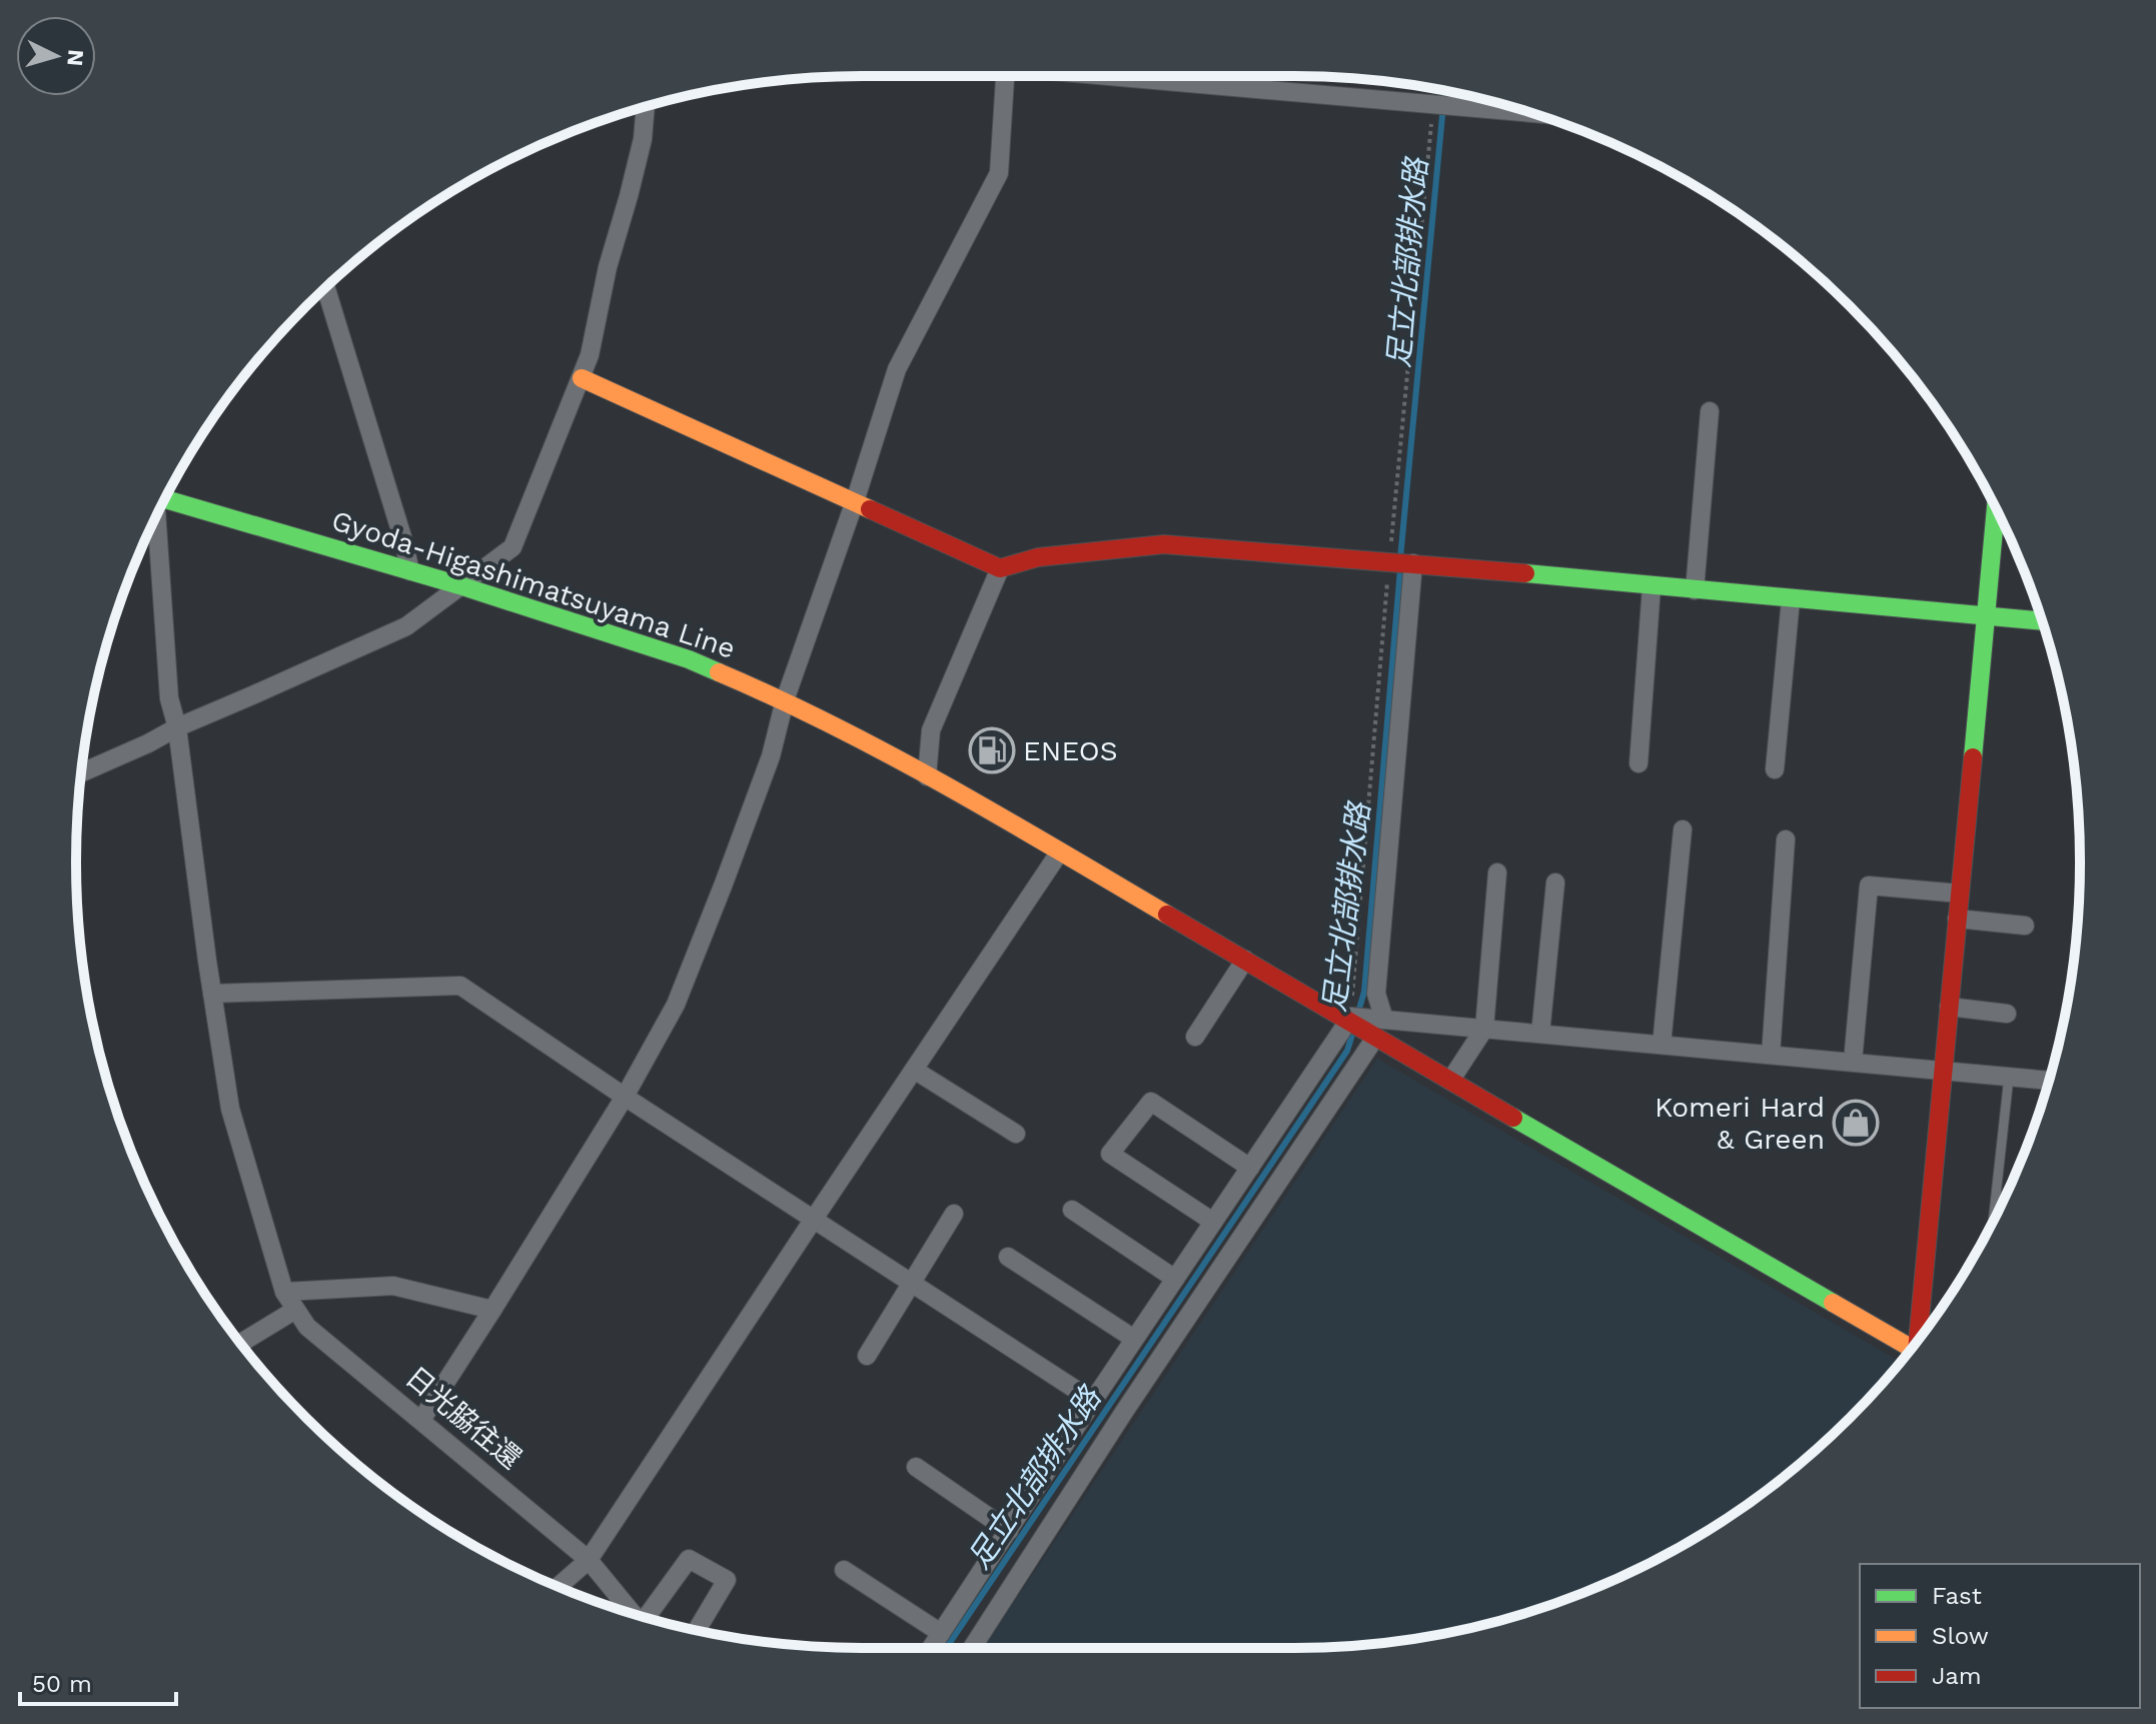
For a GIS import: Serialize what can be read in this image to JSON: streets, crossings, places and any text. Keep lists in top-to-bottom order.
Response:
{
  "streets": {
    "street": ["Gyoda-Higashimatsuyama Line", "日光脇往還"]
  },
  "water": ["足立北部排水路"],
  "places": {
    "fuel station": ["ENEOS"],
    "shop": ["Komeri Hard & Green"]
  },
  "legend": ["Fast", "Slow", "Jam"],
  "scale_bar": "50 m",
  "north": "right"
}
